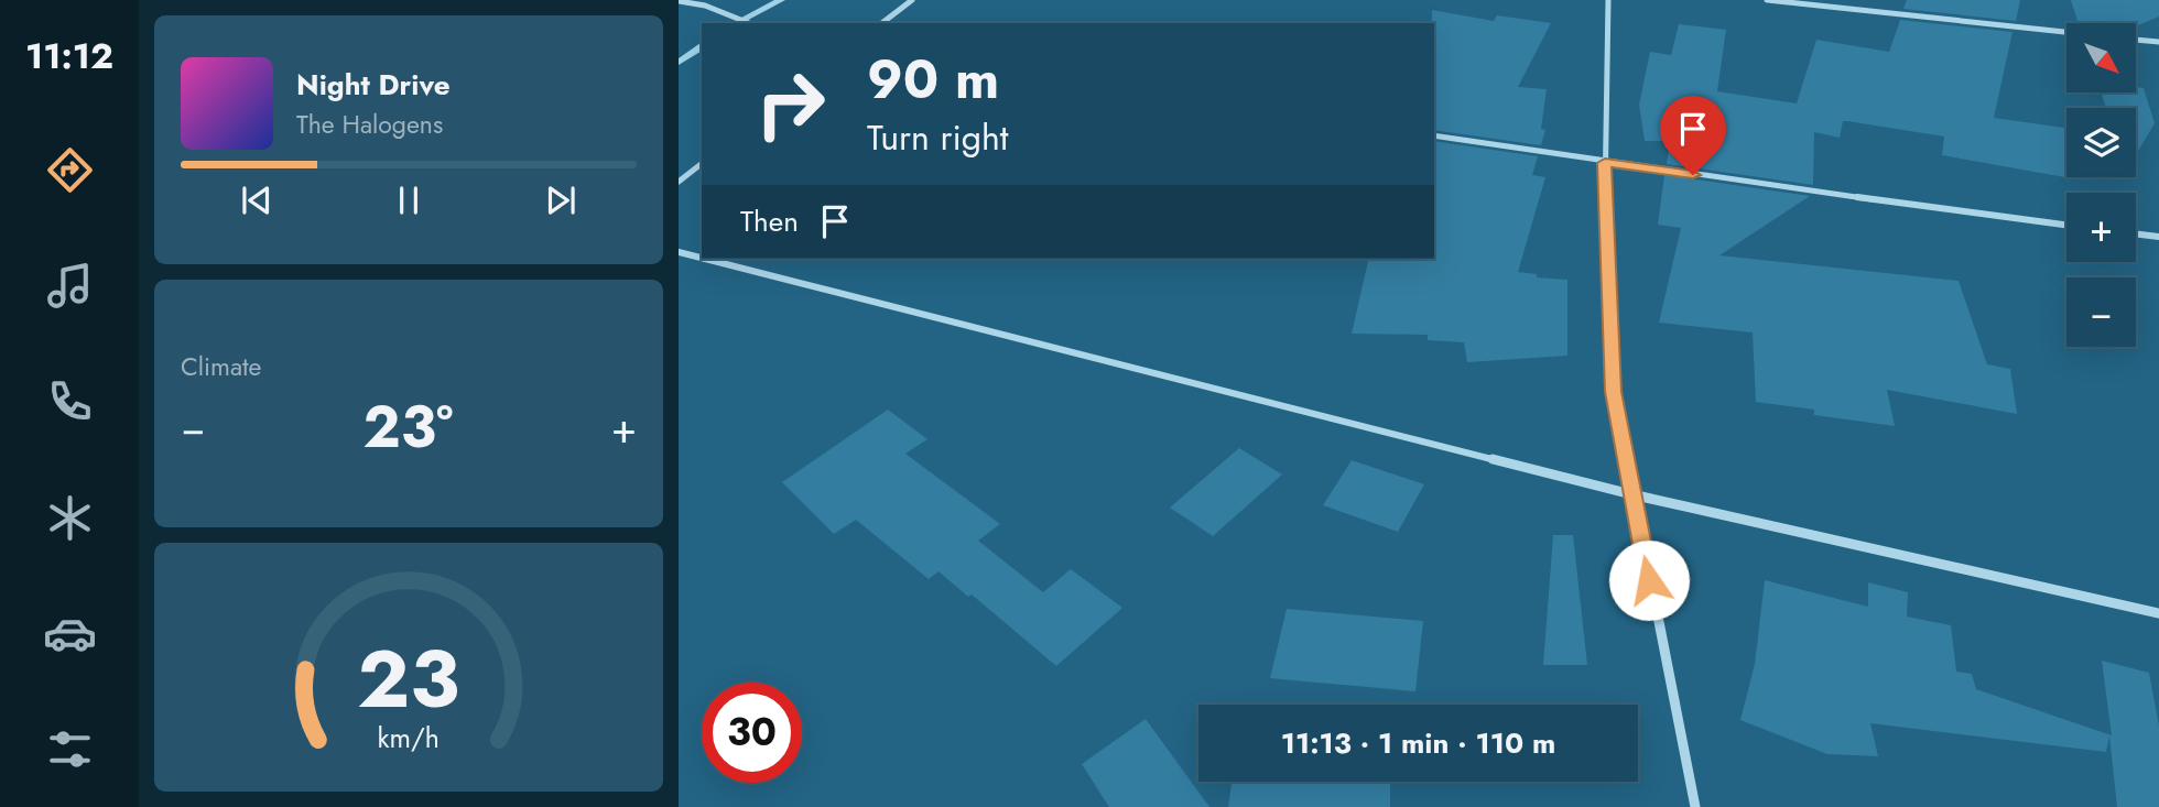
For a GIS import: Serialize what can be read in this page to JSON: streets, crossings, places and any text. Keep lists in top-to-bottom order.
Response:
{
  "north": "bottom right",
  "page": {
    "tabs": "11:12",
    "map_buttons": ["+", "−"],
    "turn": ["90 m", "Turn right"],
    "song": ["Night Drive", "The Halogens"],
    "then": "Then",
    "tile": "Climate",
    "heat": ["−", "23°", "+"],
    "limit": "30",
    "trip": "11:13 · 1 min · 110 m",
    "gauge": ["23", "km/h"]
  }
}
